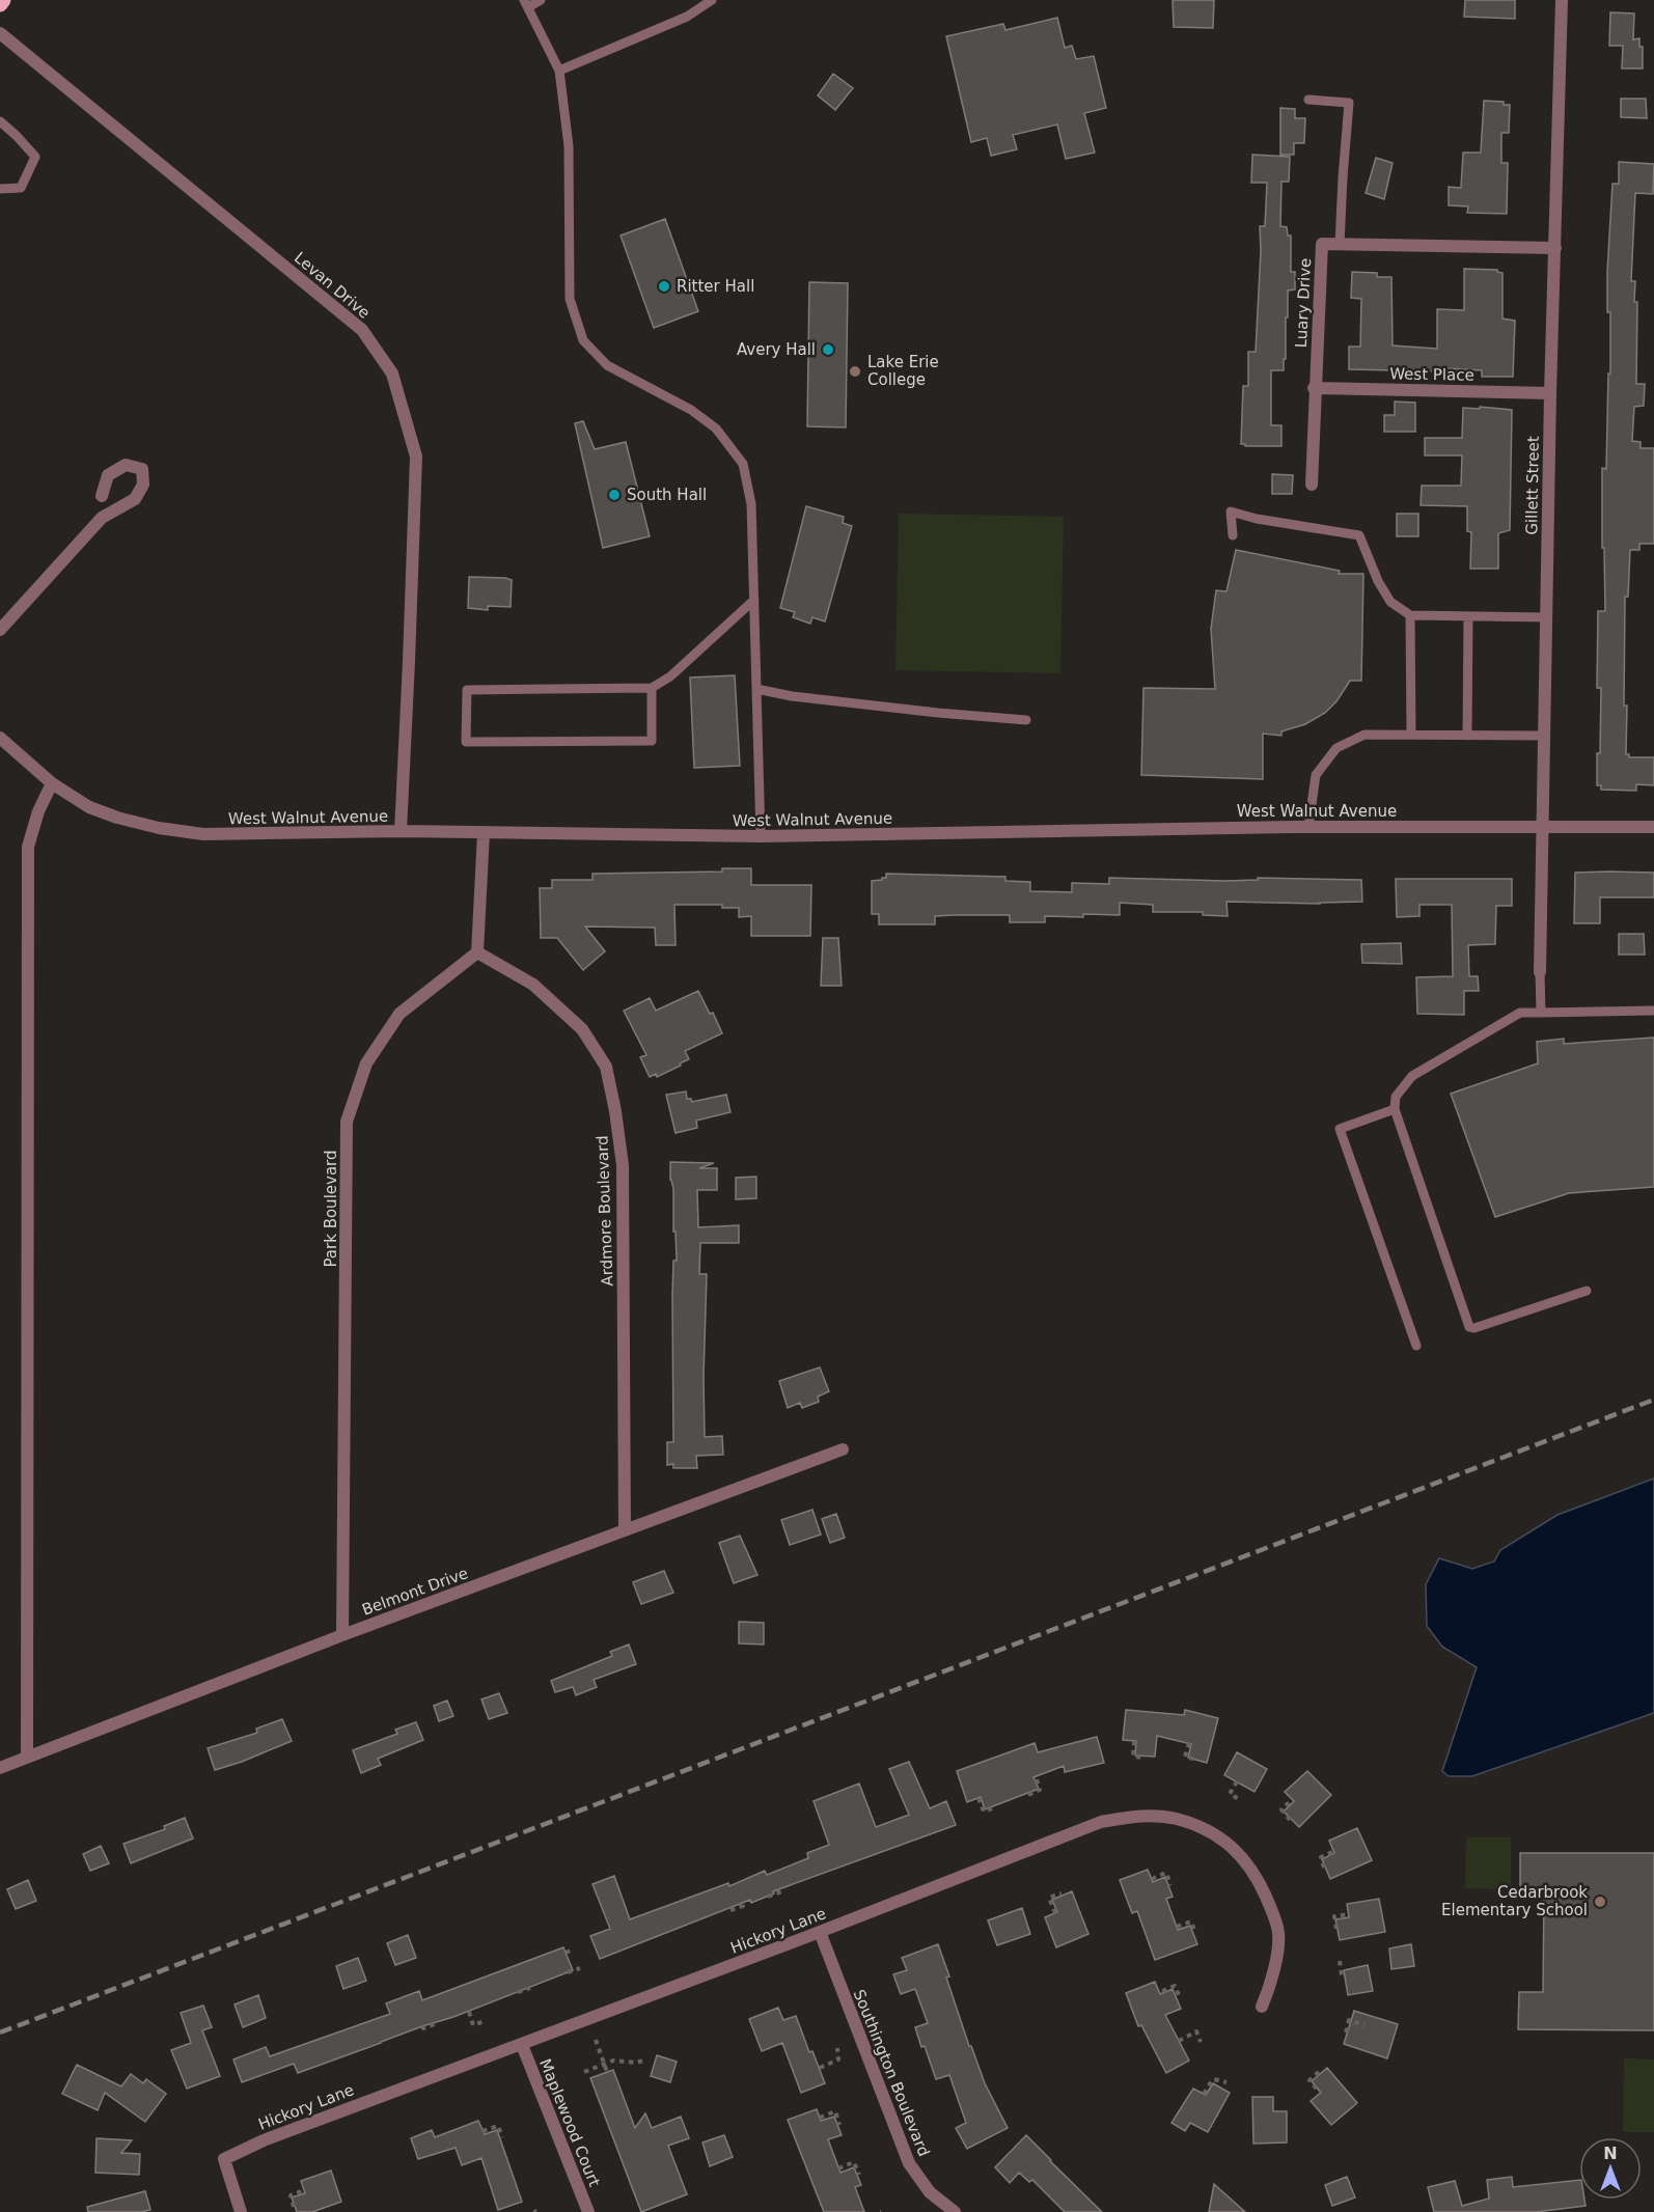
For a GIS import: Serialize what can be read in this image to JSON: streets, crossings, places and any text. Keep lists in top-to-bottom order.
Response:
{
  "streets": {
    "street": [
      "Levan Drive",
      "Luary Drive",
      "West Place",
      "Gillett Street",
      "West Walnut Avenue",
      "Park Boulevard",
      "Ardmore Boulevard",
      "Belmont Drive",
      "Hickory Lane",
      "Southington Boulevard",
      "Maplewood Court"
    ]
  },
  "crossings": [
    ["Levan Drive", "West Walnut Avenue"],
    ["Luary Drive", "West Place"],
    ["West Place", "Gillett Street"],
    ["Gillett Street", "West Walnut Avenue"],
    ["Park Boulevard", "Ardmore Boulevard"],
    ["Park Boulevard", "Belmont Drive"],
    ["Ardmore Boulevard", "Belmont Drive"],
    ["Hickory Lane", "Southington Boulevard"],
    ["Hickory Lane", "Maplewood Court"]
  ],
  "places": [
    "Ritter Hall",
    "Avery Hall",
    "Lake Erie College",
    "South Hall",
    "Cedarbrook Elementary School"
  ],
  "north": "top"
}
